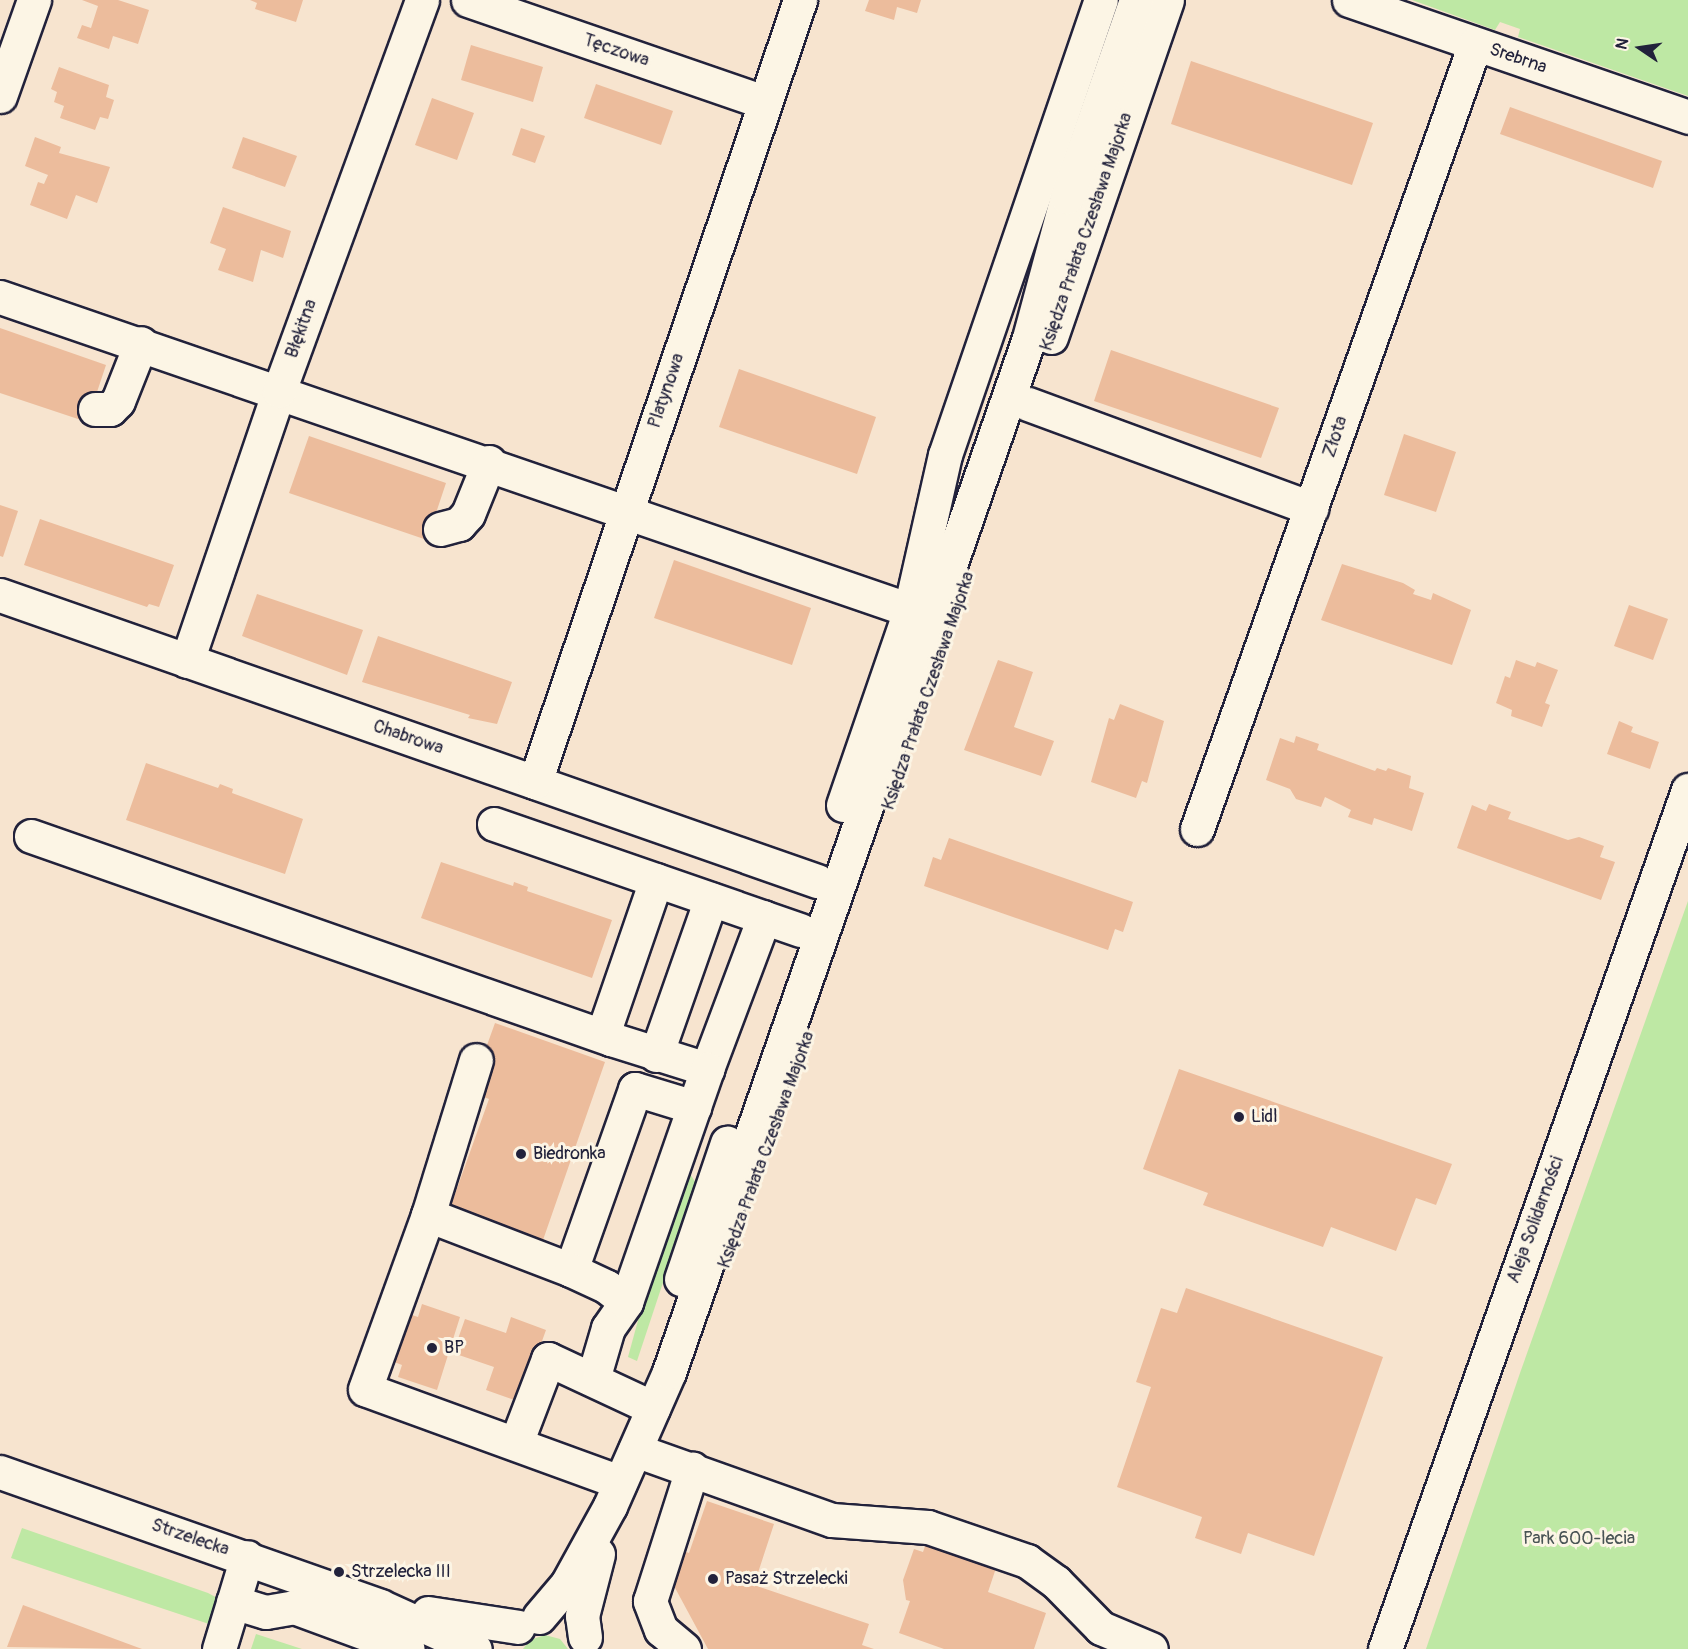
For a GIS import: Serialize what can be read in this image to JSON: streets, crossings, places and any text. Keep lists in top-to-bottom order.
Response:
{
  "streets": {
    "street": [
      "Tęczowa",
      "Srebrna",
      "Księdza Prałata Czesława Majorka",
      "Błękitna",
      "Platynowa",
      "Złota",
      "Chabrowa",
      "Aleja Solidarności",
      "Strzelecka"
    ]
  },
  "crossings": [
    ["Tęczowa", "Platynowa"],
    ["Srebrna", "Złota"],
    ["Księdza Prałata Czesława Majorka", "Chabrowa"],
    ["Księdza Prałata Czesława Majorka", "Strzelecka"],
    ["Błękitna", "Chabrowa"],
    ["Platynowa", "Chabrowa"]
  ],
  "parks": ["Park 600-lecia"],
  "places": [
    "Lidl",
    "Biedronka",
    "BP",
    "Strzelecka III",
    "Pasaż Strzelecki"
  ],
  "north": "left"
}
